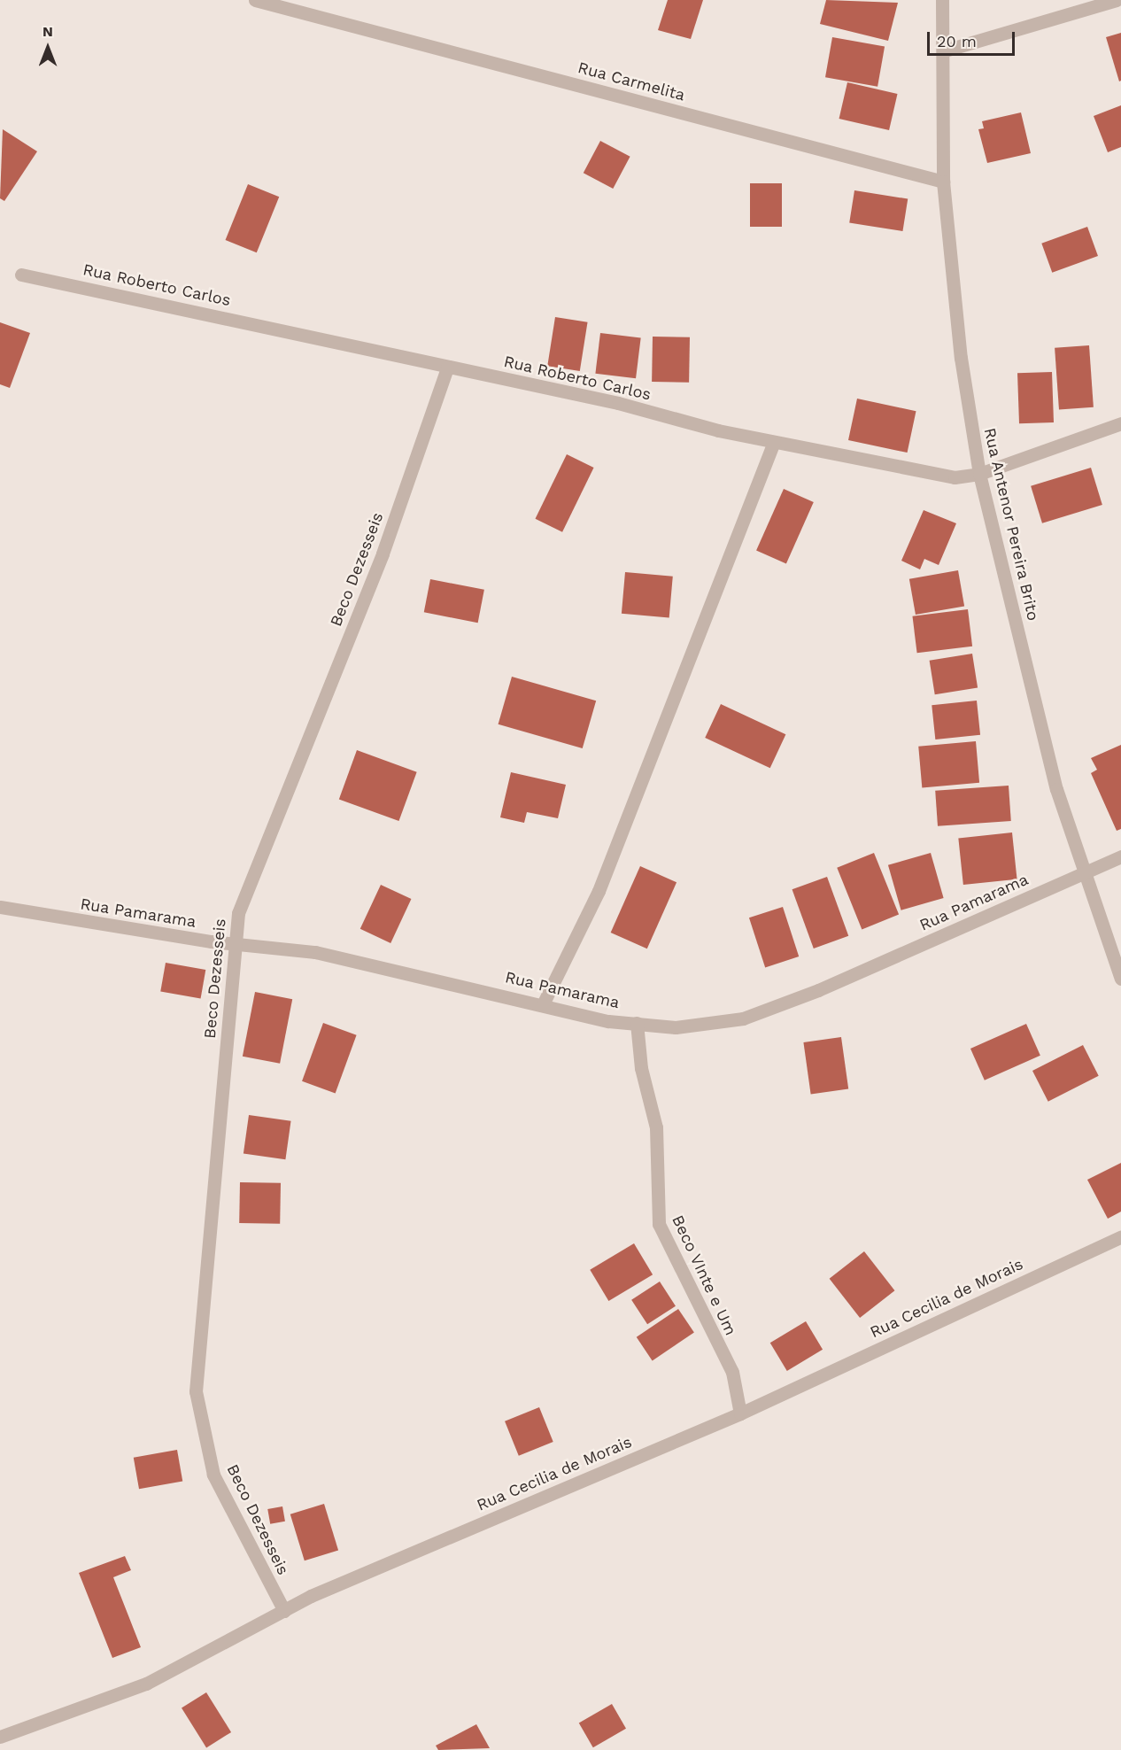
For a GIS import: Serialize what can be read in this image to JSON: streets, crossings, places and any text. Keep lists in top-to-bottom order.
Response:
{
  "streets": {
    "street": [
      "Rua Carmelita",
      "Rua Roberto Carlos",
      "Rua Antenor Pereira Brito",
      "Beco Dezesseis",
      "Rua Pamarama",
      "Beco VInte e Um",
      "Rua Cecilia de Morais"
    ]
  },
  "crossings": [
    ["Rua Carmelita", "Rua Antenor Pereira Brito"],
    ["Rua Roberto Carlos", "Rua Antenor Pereira Brito"],
    ["Rua Roberto Carlos", "Beco Dezesseis"],
    ["Rua Antenor Pereira Brito", "Rua Pamarama"],
    ["Beco Dezesseis", "Rua Pamarama"],
    ["Beco Dezesseis", "Rua Cecilia de Morais"],
    ["Rua Pamarama", "Beco VInte e Um"],
    ["Beco VInte e Um", "Rua Cecilia de Morais"]
  ],
  "scale_bar": "20 m",
  "north": "top"
}
